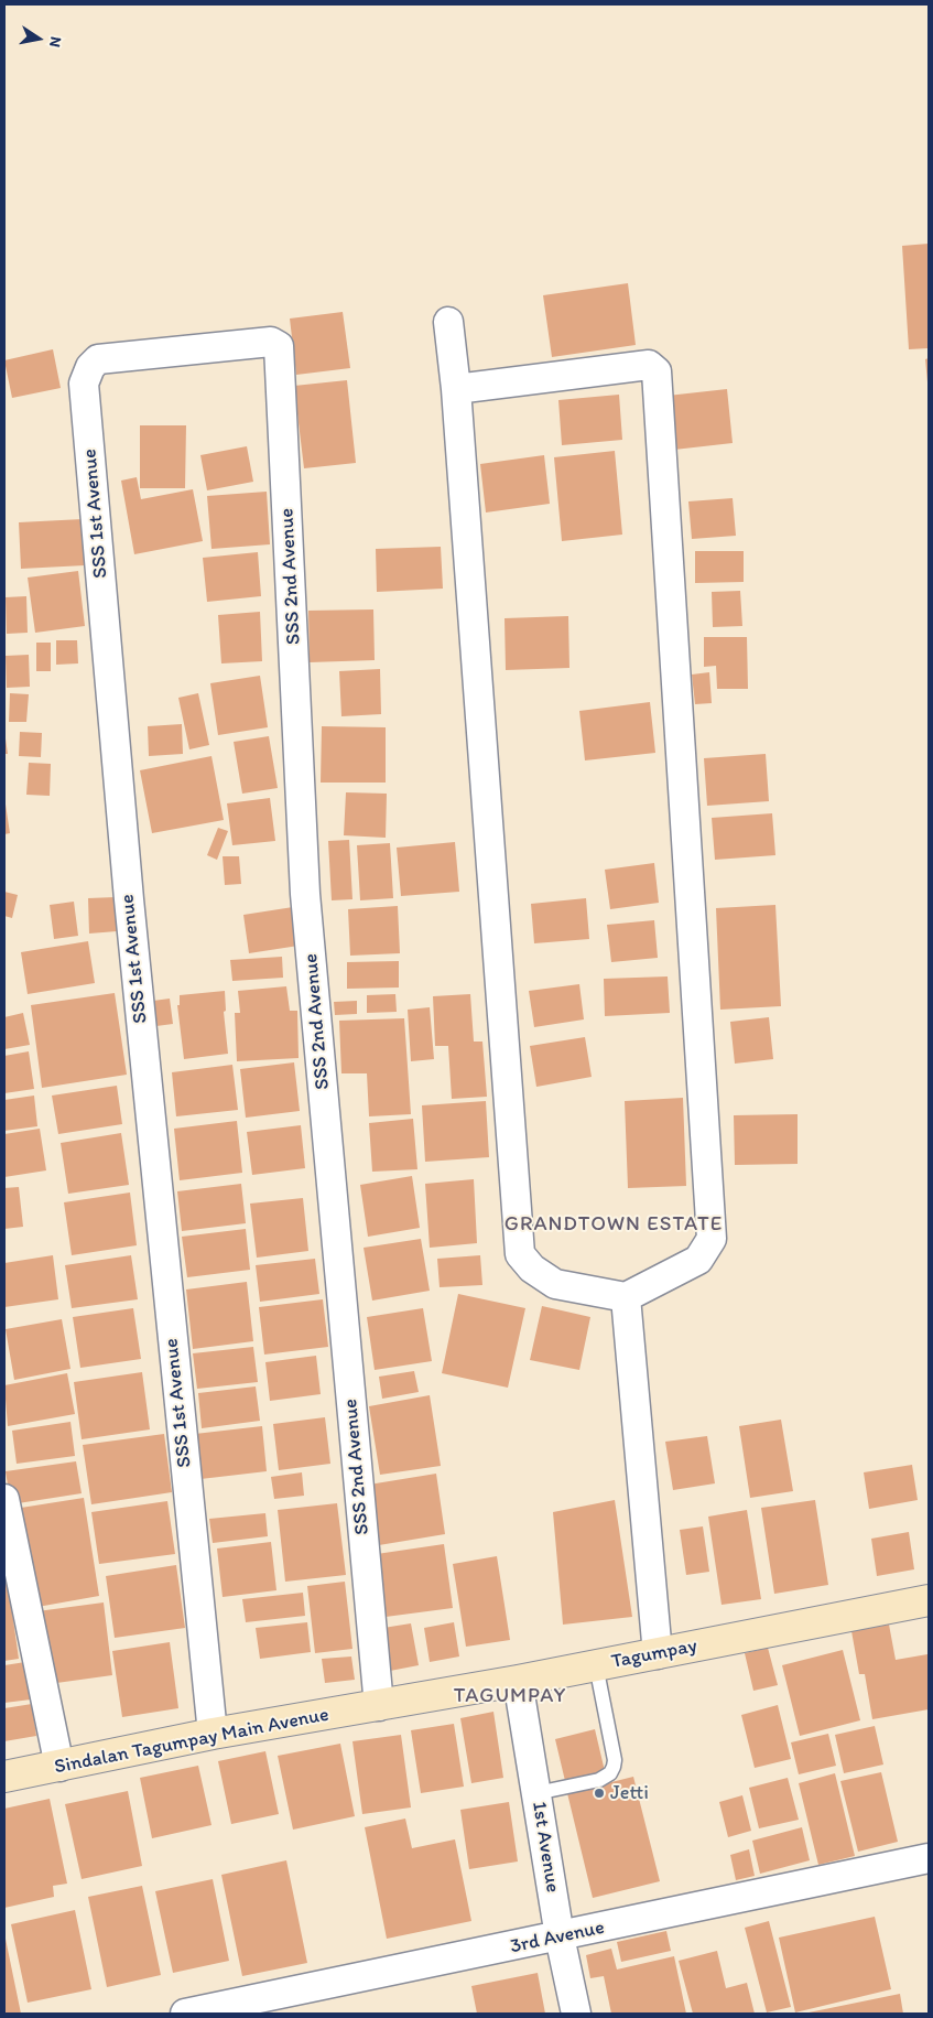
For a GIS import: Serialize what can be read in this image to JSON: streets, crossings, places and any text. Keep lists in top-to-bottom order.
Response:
{
  "streets": {
    "main road": ["Tagumpay", "Sindalan Tagumpay Main Avenue"],
    "street": [
      "SSS 1st Avenue",
      "SSS 2nd Avenue",
      "1st Avenue",
      "3rd Avenue"
    ]
  },
  "crossings": [
    ["SSS 1st Avenue", "SSS 2nd Avenue"],
    ["SSS 1st Avenue", "Sindalan Tagumpay Main Avenue"],
    ["SSS 2nd Avenue", "Tagumpay"],
    ["SSS 2nd Avenue", "Sindalan Tagumpay Main Avenue"],
    ["Tagumpay", "Sindalan Tagumpay Main Avenue"],
    ["Tagumpay", "1st Avenue"],
    ["1st Avenue", "3rd Avenue"]
  ],
  "districts": ["GRANDTOWN ESTATE", "TAGUMPAY"],
  "places": ["Jetti"],
  "north": "right"
}
